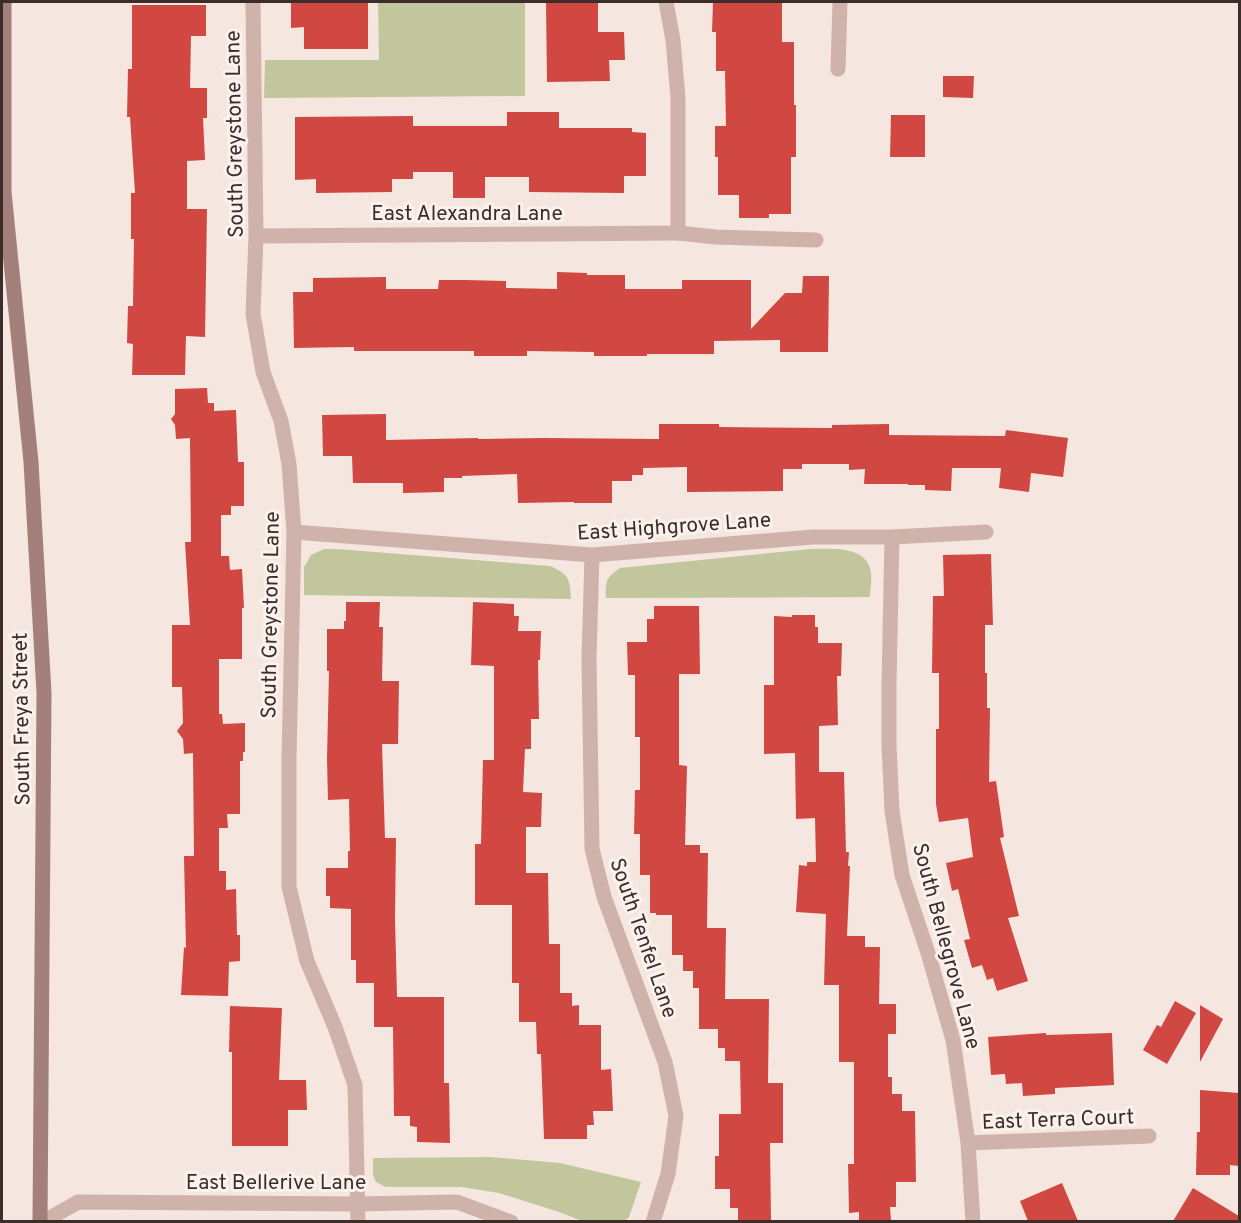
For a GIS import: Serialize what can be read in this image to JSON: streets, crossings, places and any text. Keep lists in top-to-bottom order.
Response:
{
  "streets": {
    "main road": ["South Freya Street"],
    "street": [
      "South Greystone Lane",
      "East Alexandra Lane",
      "East Highgrove Lane",
      "South Tenfel Lane",
      "South Bellegrove Lane",
      "East Terra Court",
      "East Bellerive Lane"
    ]
  },
  "crossings": [
    ["South Greystone Lane", "East Alexandra Lane"],
    ["South Greystone Lane", "East Highgrove Lane"],
    ["South Greystone Lane", "East Bellerive Lane"],
    ["East Highgrove Lane", "South Tenfel Lane"],
    ["East Highgrove Lane", "South Bellegrove Lane"],
    ["South Freya Street", "East Bellerive Lane"],
    ["South Bellegrove Lane", "East Terra Court"]
  ]
}
